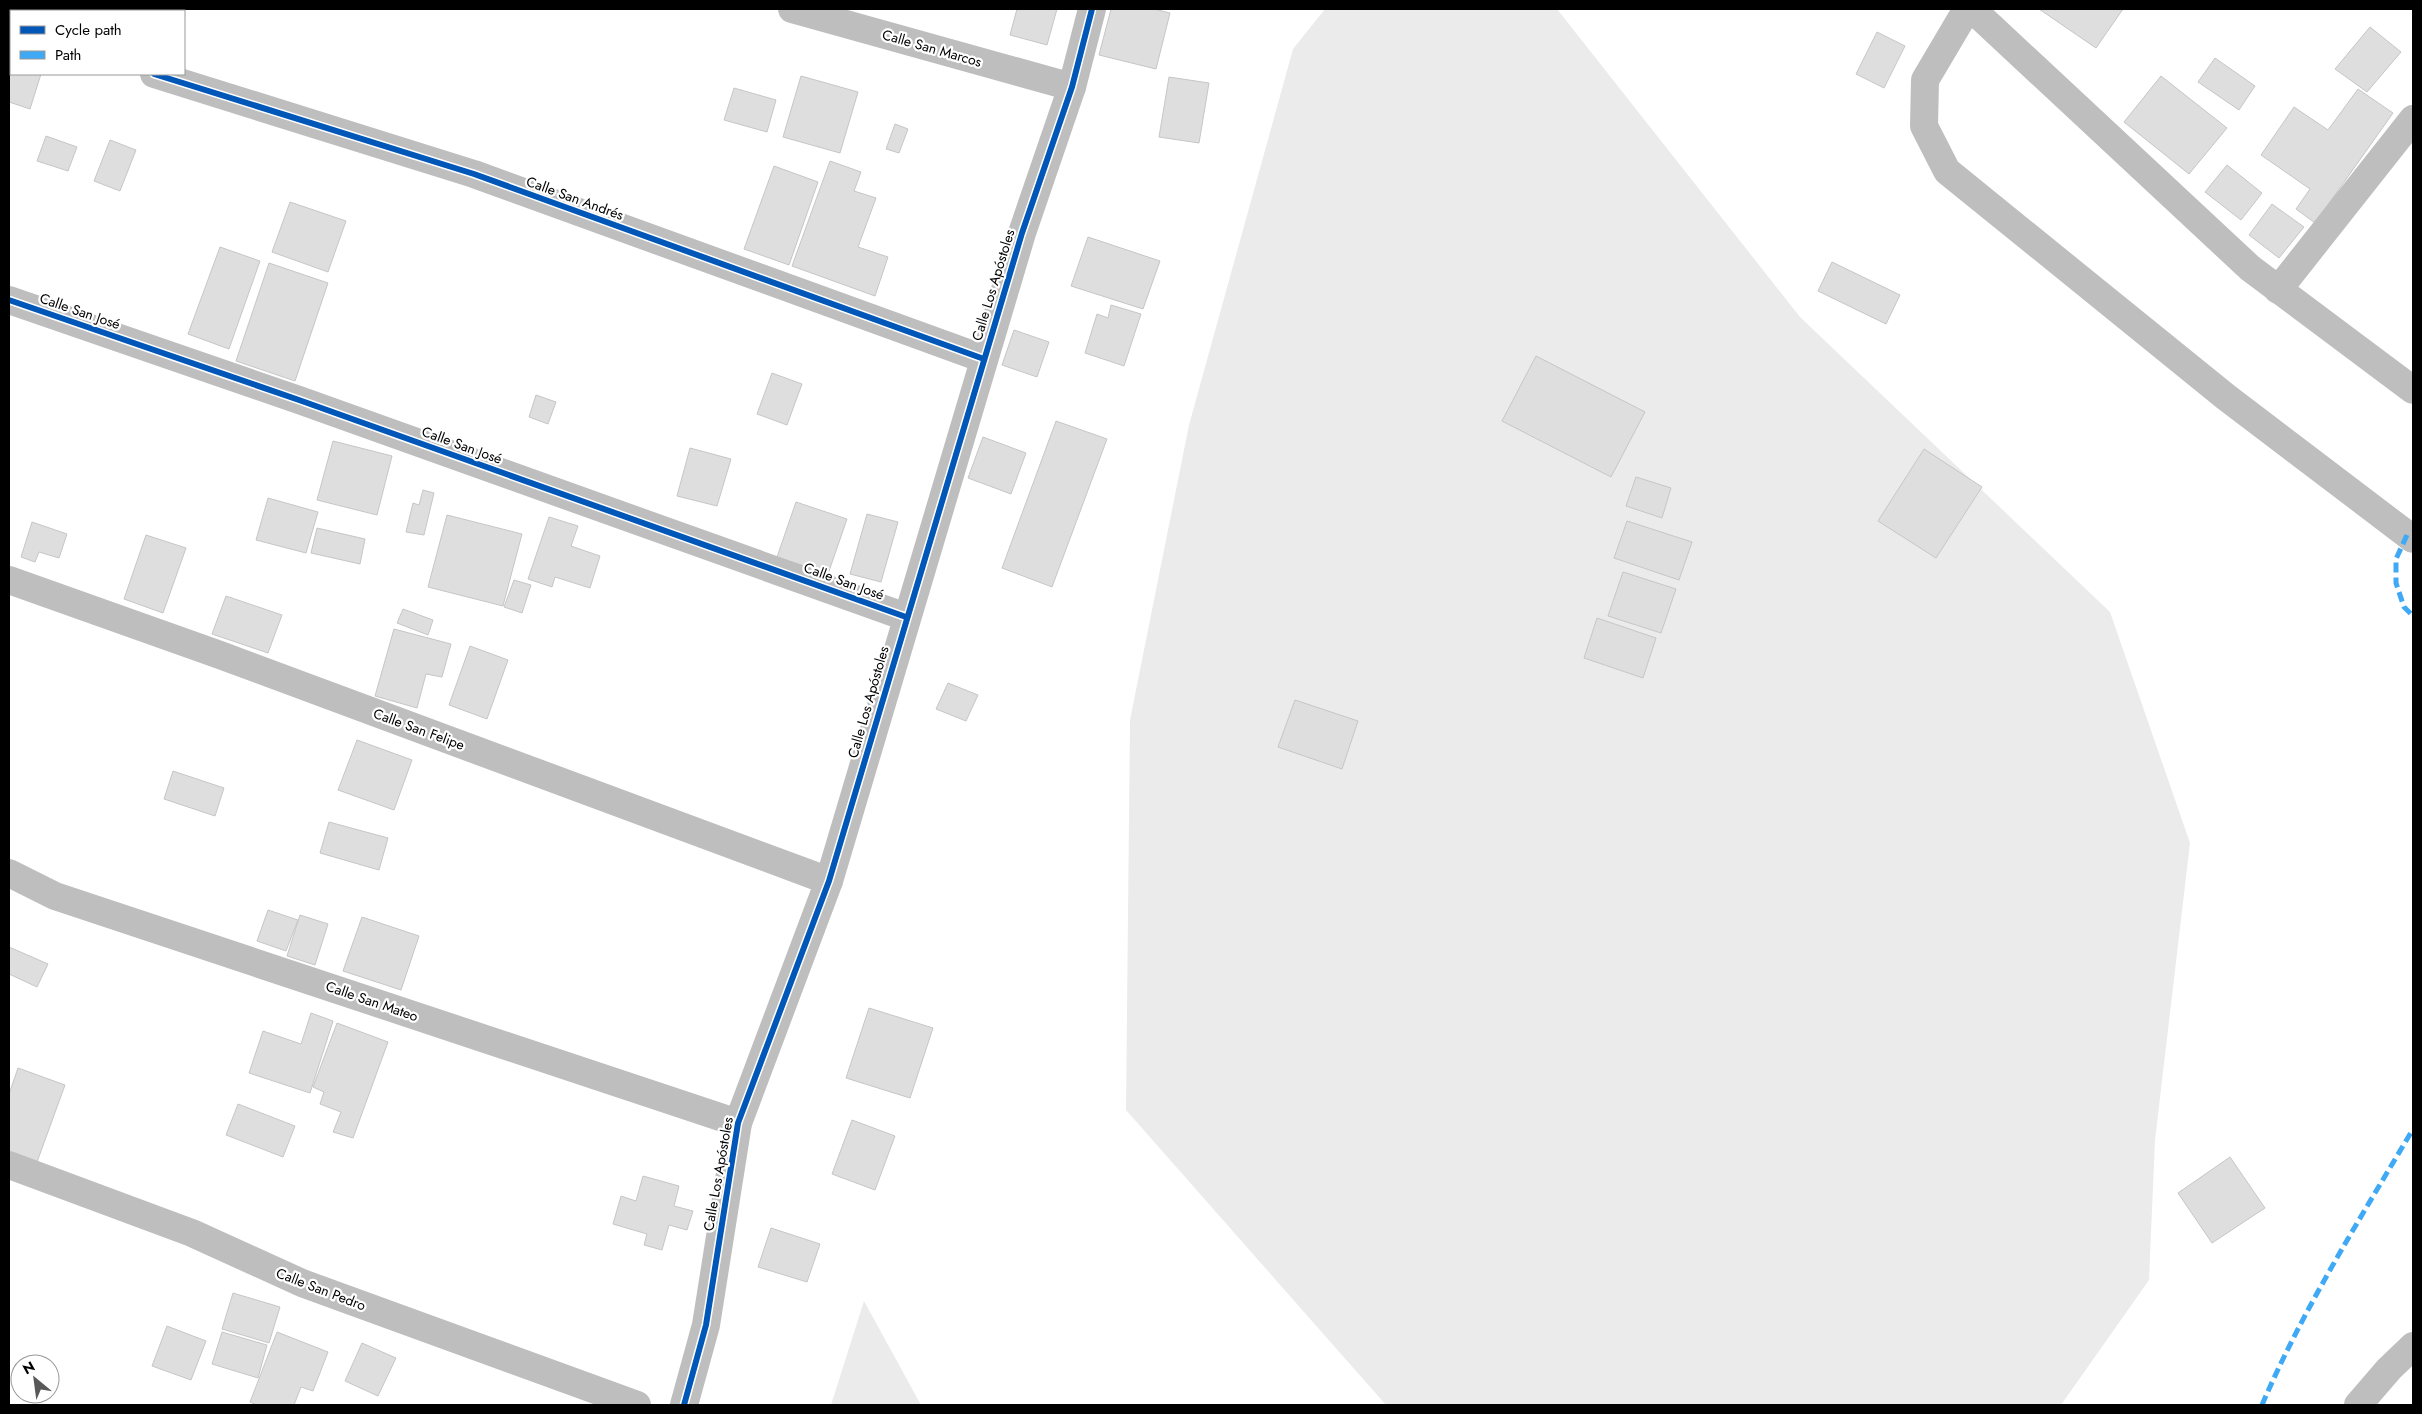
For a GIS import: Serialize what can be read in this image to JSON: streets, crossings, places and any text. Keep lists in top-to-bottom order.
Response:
{
  "streets": {
    "street": [
      "Calle San Marcos",
      "Calle San Andrés",
      "Calle Los Apóstoles",
      "Calle San José",
      "Calle San Felipe",
      "Calle San Mateo",
      "Calle San Pedro"
    ]
  },
  "crossings": [
    ["Calle San Marcos", "Calle Los Apóstoles"],
    ["Calle San Andrés", "Calle Los Apóstoles"],
    ["Calle Los Apóstoles", "Calle San José"],
    ["Calle Los Apóstoles", "Calle San Felipe"],
    ["Calle Los Apóstoles", "Calle San Mateo"]
  ],
  "legend": ["Cycle path", "Path"],
  "north": "top left"
}
